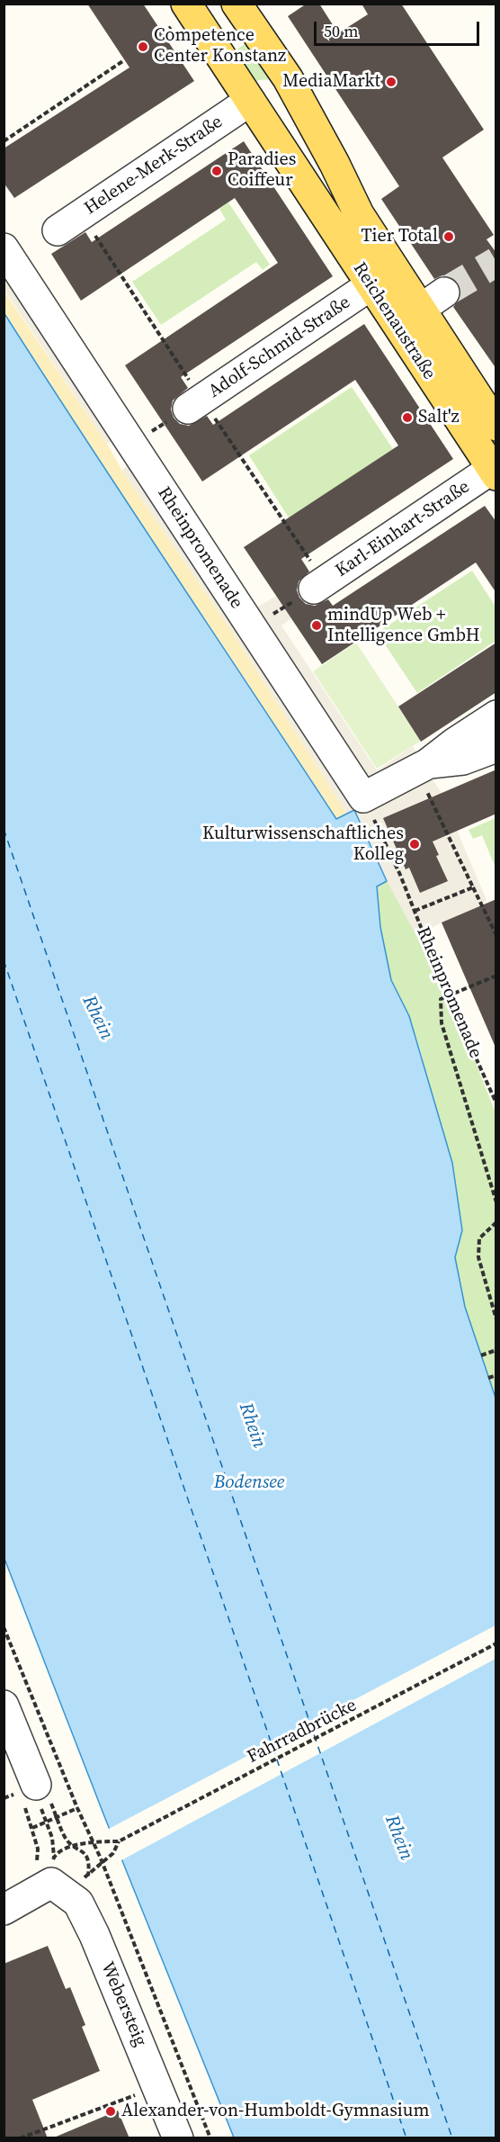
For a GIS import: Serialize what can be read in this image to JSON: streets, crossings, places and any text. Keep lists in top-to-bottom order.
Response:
{
  "streets": {
    "main road": ["Reichenaustraße"],
    "street": [
      "Helene-Merk-Straße",
      "Adolf-Schmid-Straße",
      "Karl-Einhart-Straße",
      "Rheinpromenade",
      "Webersteig"
    ],
    "path": ["Fahrradbrücke"]
  },
  "crossings": [
    ["Helene-Merk-Straße", "Reichenaustraße"],
    ["Reichenaustraße", "Adolf-Schmid-Straße"],
    ["Reichenaustraße", "Karl-Einhart-Straße"],
    ["Fahrradbrücke", "Webersteig"]
  ],
  "water": ["Rhein", "Bodensee"],
  "places": [
    "Competence Center Konstanz",
    "MediaMarkt",
    "Paradies Coiffeur",
    "Tier Total",
    "Salt'z",
    "mindUp Web + Intelligence GmbH",
    "Kulturwissenschaftliches Kolleg",
    "Alexander-von-Humboldt-Gymnasium"
  ],
  "scale_bar": "50 m"
}
